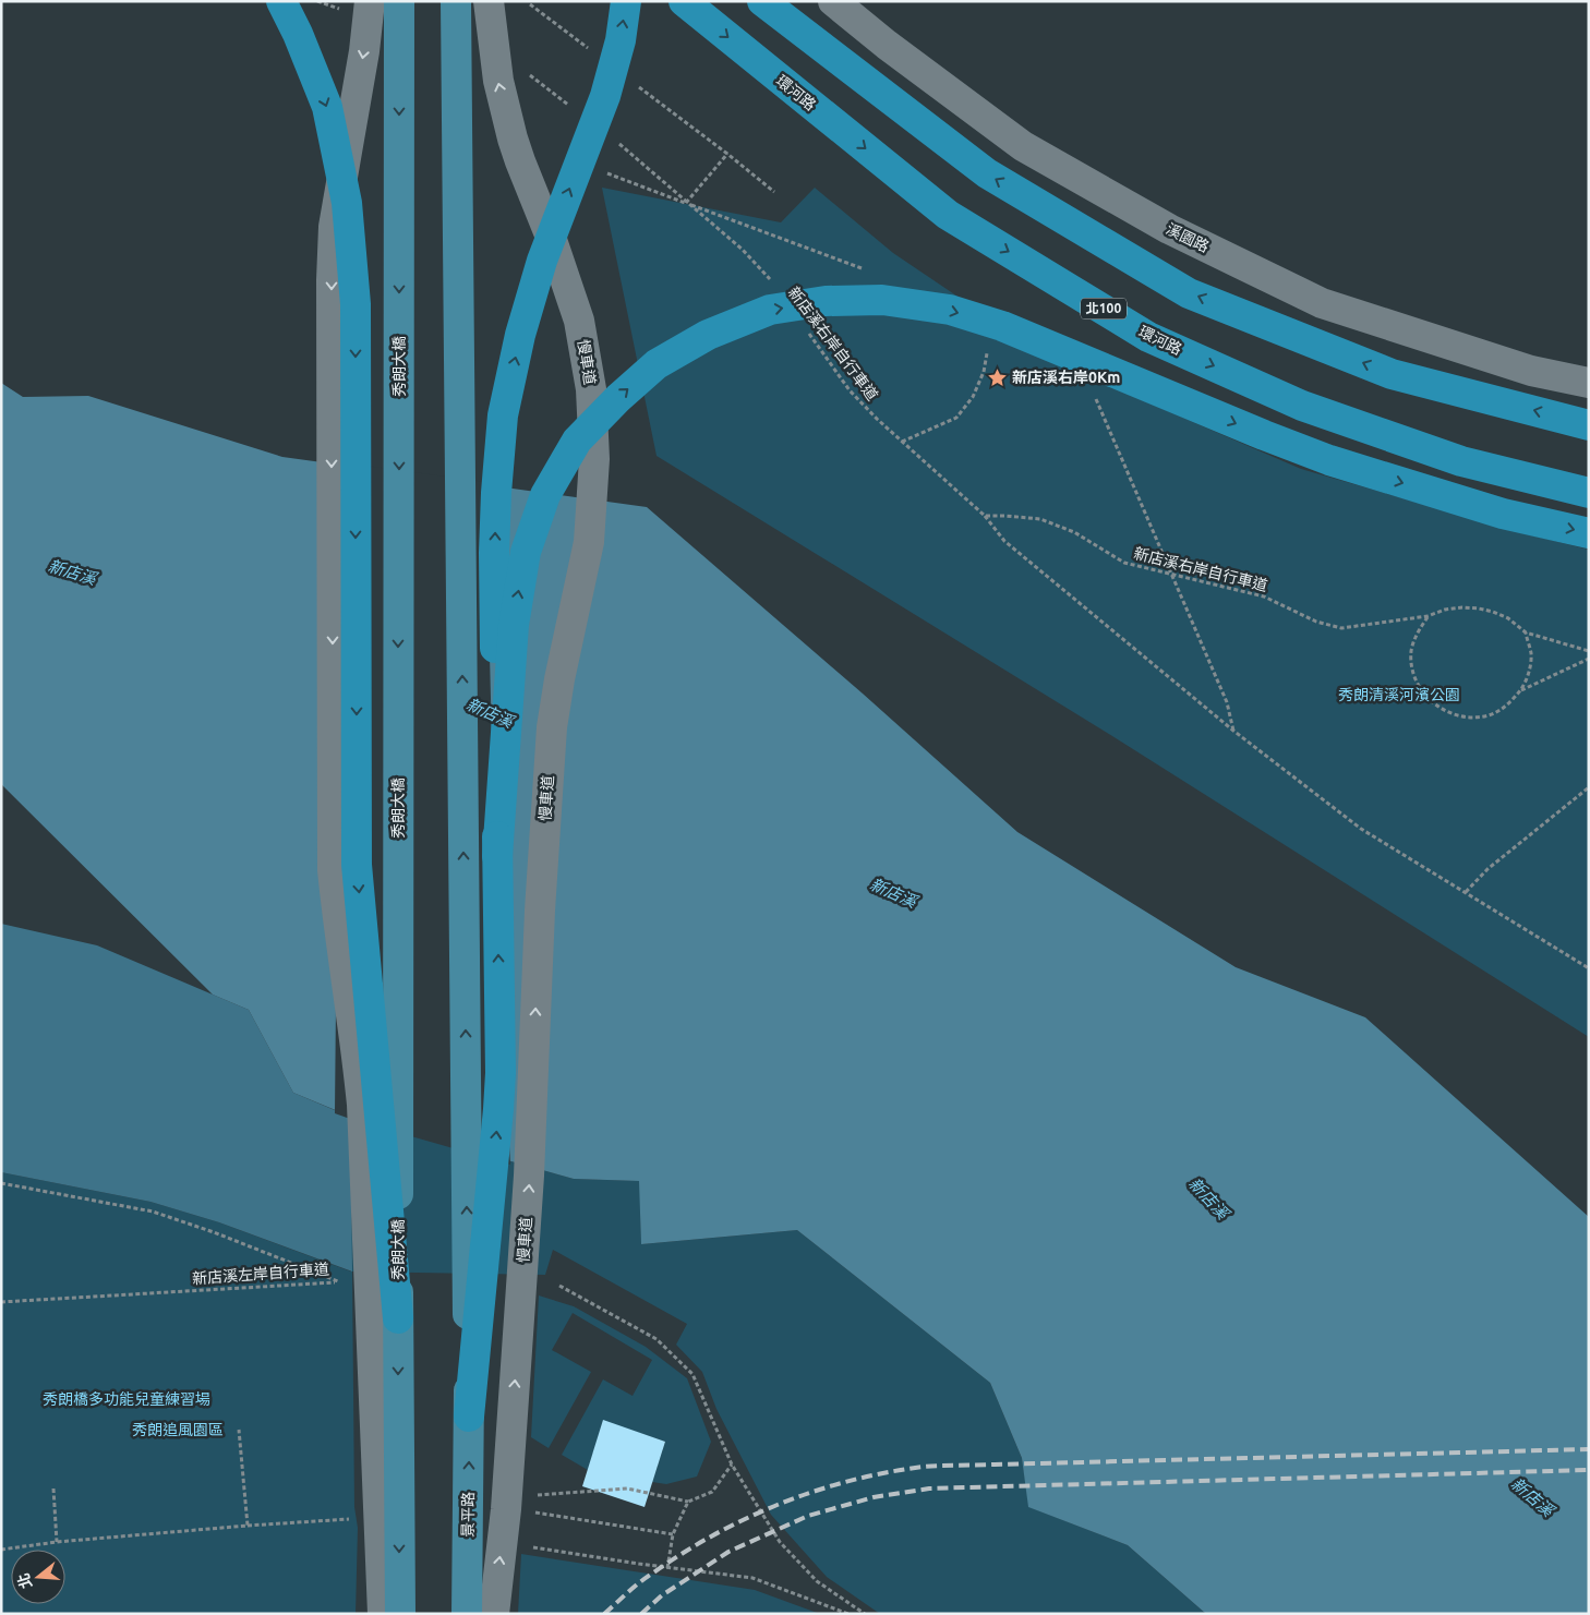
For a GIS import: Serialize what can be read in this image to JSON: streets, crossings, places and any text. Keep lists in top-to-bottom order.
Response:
{
  "streets": {
    "highway": ["環河路", "北100"],
    "main road": ["秀朗大橋", "景平路"],
    "street": ["溪園路", "慢車道"],
    "path": ["新店溪右岸自行車道", "新店溪左岸自行車道"]
  },
  "one_way": ["景平路"],
  "water": ["新店溪"],
  "parks": ["秀朗清溪河濱公園", "秀朗橋多功能兒童練習場", "秀朗追風園區"],
  "places": {
    "place": ["新店溪右岸0Km"]
  },
  "north": "left"
}
